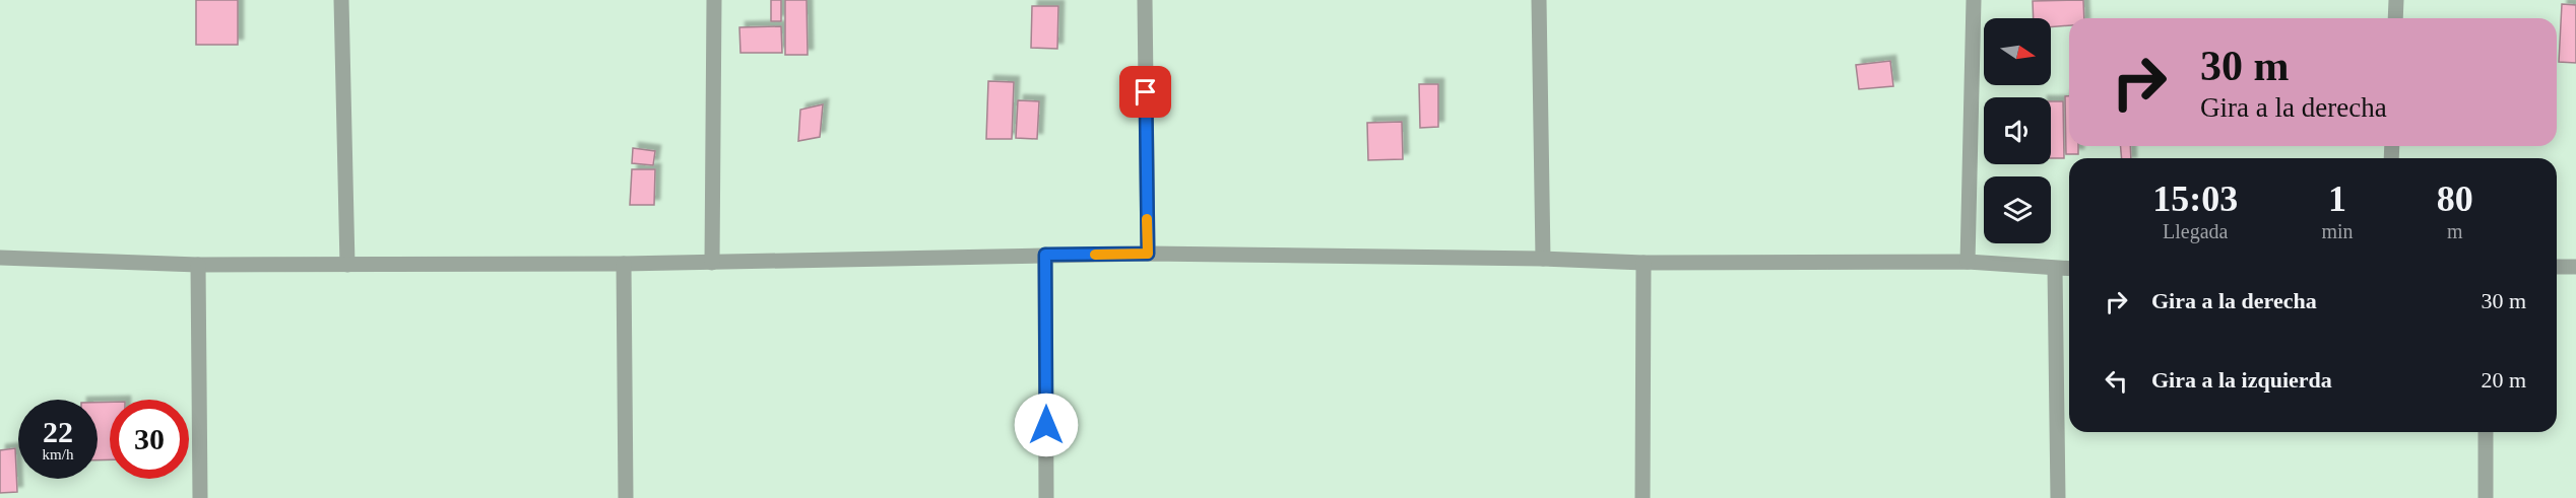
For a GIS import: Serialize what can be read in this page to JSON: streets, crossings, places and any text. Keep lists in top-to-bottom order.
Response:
{
  "north": "right",
  "page": {
    "turn": ["30 m", "Gira a la derecha"],
    "eta": [
      "15:03",
      "Llegada",
      "1",
      "min",
      "80",
      "m"
    ],
    "list": [
      {
        "name": "Gira a la derecha",
        "value": "30 m"
      },
      {
        "name": "Gira a la izquierda",
        "value": "20 m"
      }
    ],
    "speed": "22 km/h",
    "limit": "30"
  }
}
